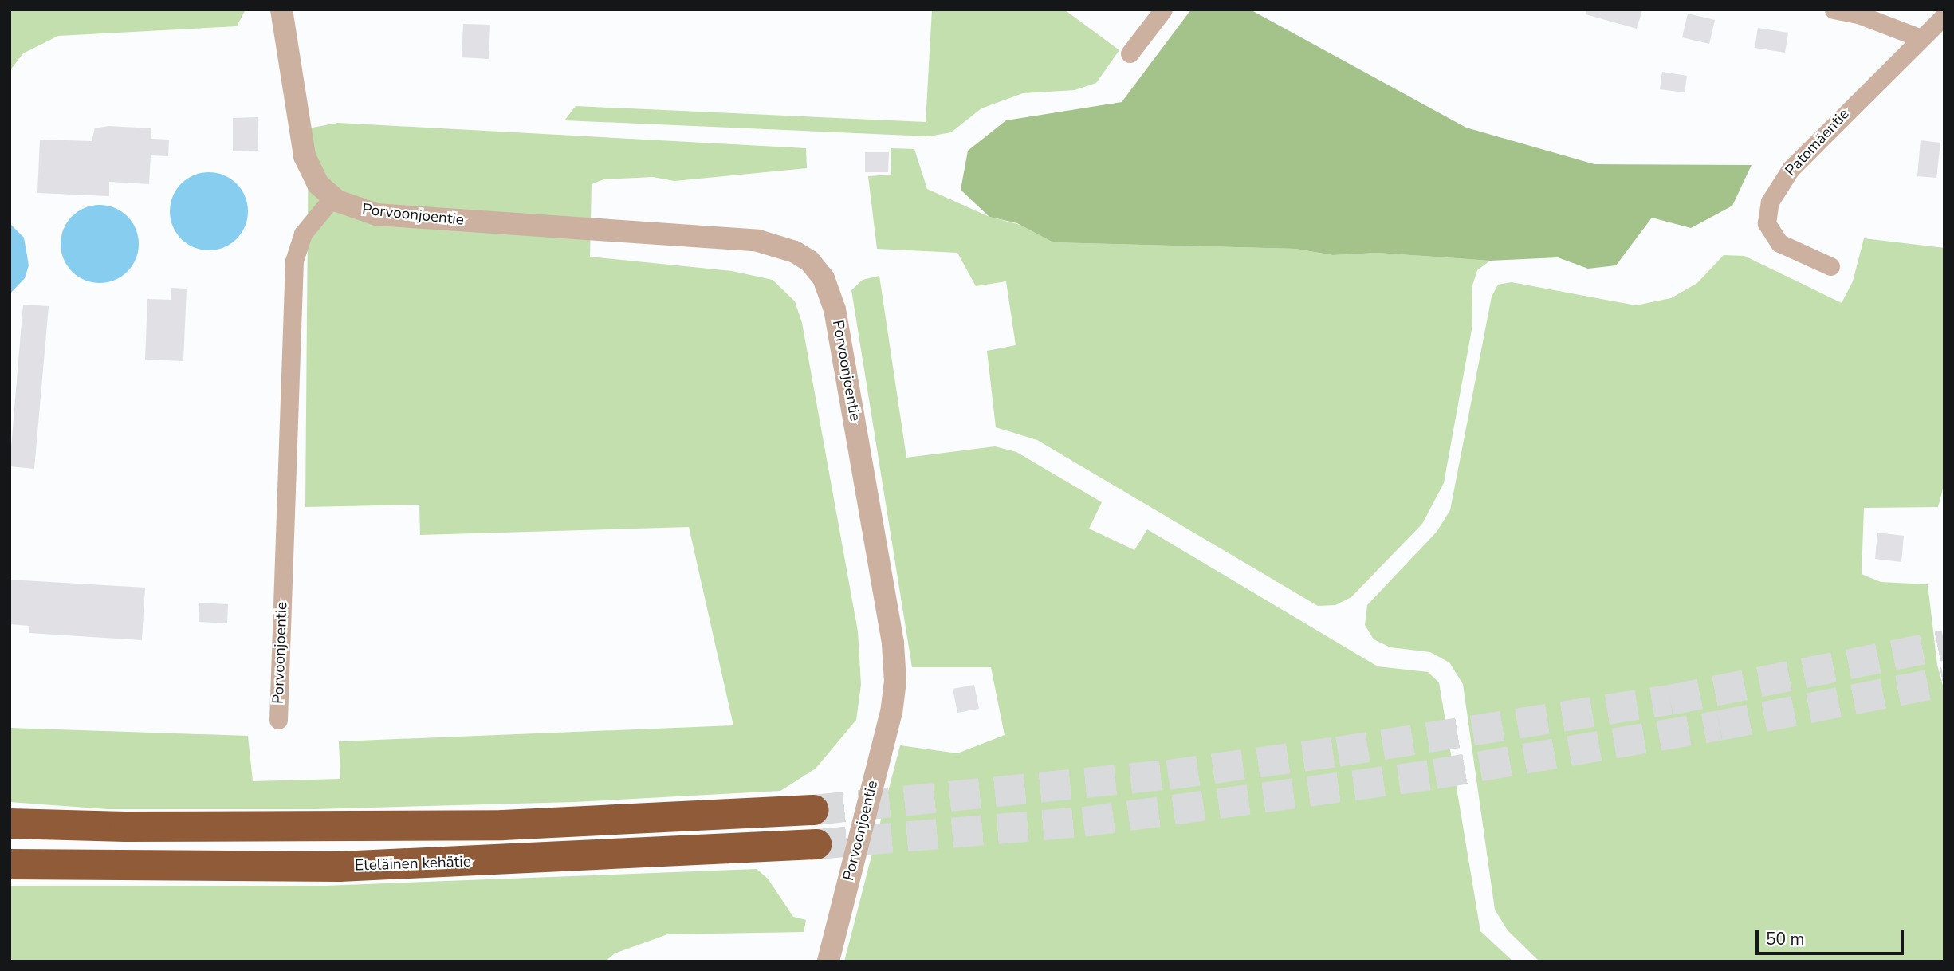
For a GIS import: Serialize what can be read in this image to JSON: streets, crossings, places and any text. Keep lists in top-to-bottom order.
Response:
{
  "streets": {
    "highway": ["Eteläinen kehätie"],
    "street": ["Patomäentie", "Porvoonjoentie"]
  },
  "scale_bar": "50 m"
}
